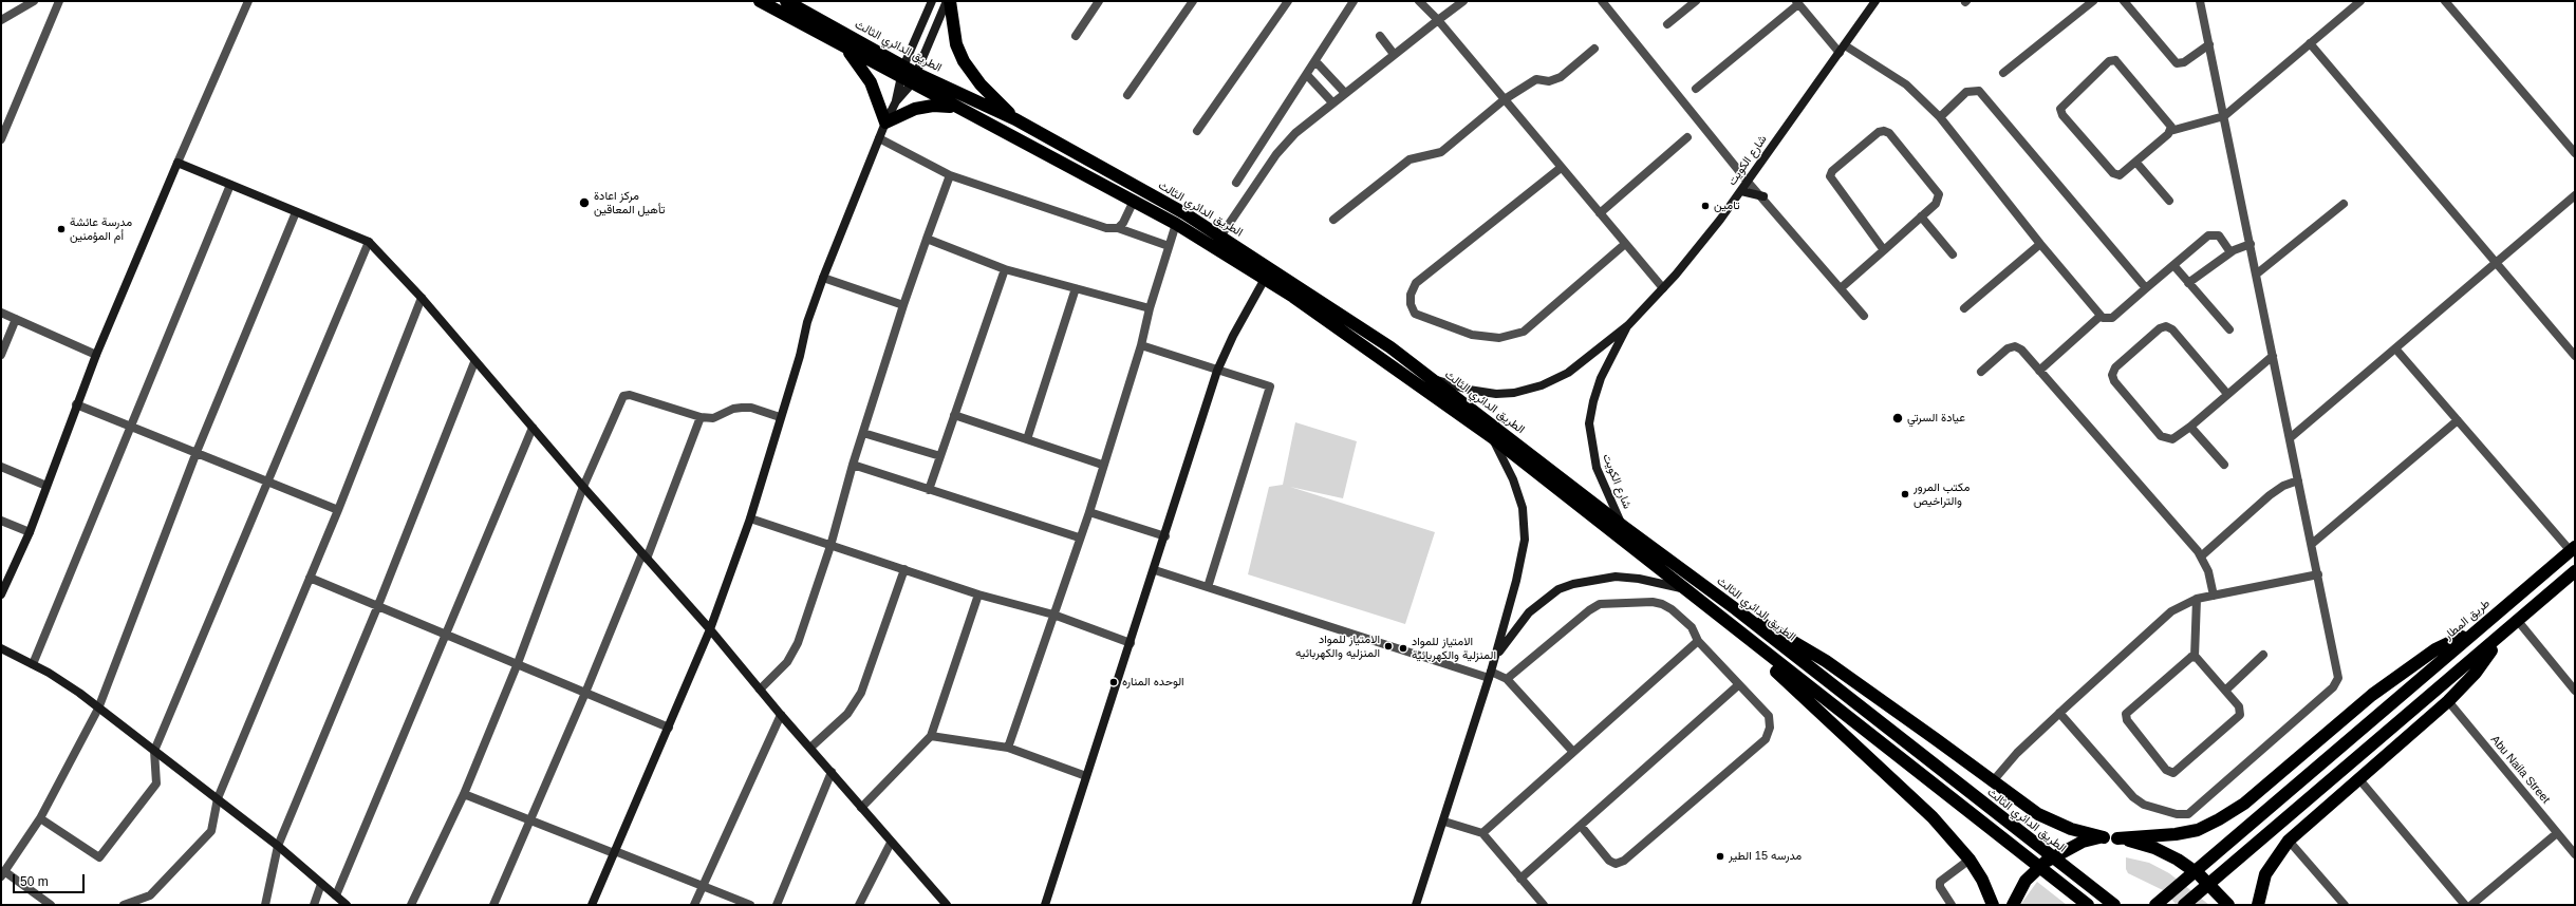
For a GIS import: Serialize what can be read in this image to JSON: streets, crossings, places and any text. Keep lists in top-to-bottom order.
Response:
{
  "streets": {
    "highway": ["الطريق الدائري الثالث", "طريق المطار"],
    "street": ["شارع الكويت", "Abu Naila Street"]
  },
  "crossings": [
    ["الطريق الدائري الثالث", "شارع الكويت"]
  ],
  "places": [
    "مركز اعادة تأهيل المعاقين",
    "تامين",
    "مدرسة عائشة أم المؤمنين",
    "عيادة السرتي",
    "مكتب المرور والتراخيص",
    "الامتياز للمواد المنزليه والكهربائيه",
    "الامتياز للمواد المنزلية والكهربائية",
    "الوحده المناره",
    "مدرسه 15 الطير"
  ],
  "scale_bar": "50 m"
}
